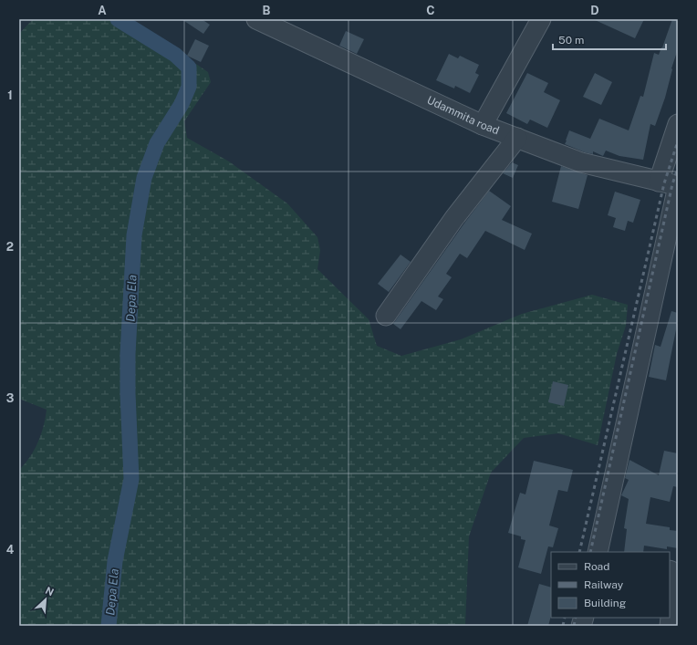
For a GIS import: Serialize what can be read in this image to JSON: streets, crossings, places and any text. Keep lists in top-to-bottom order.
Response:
{
  "streets": {
    "street": ["Udammita road"]
  },
  "water": ["Depa Ela"],
  "legend": ["Road", "Railway", "Building"],
  "scale_bar": "50 m",
  "north": "top right",
  "grid": {
    "columns": [
      "A",
      "B",
      "C",
      "D"
    ],
    "rows": [
      "1",
      "2",
      "3",
      "4"
    ]
  }
}
